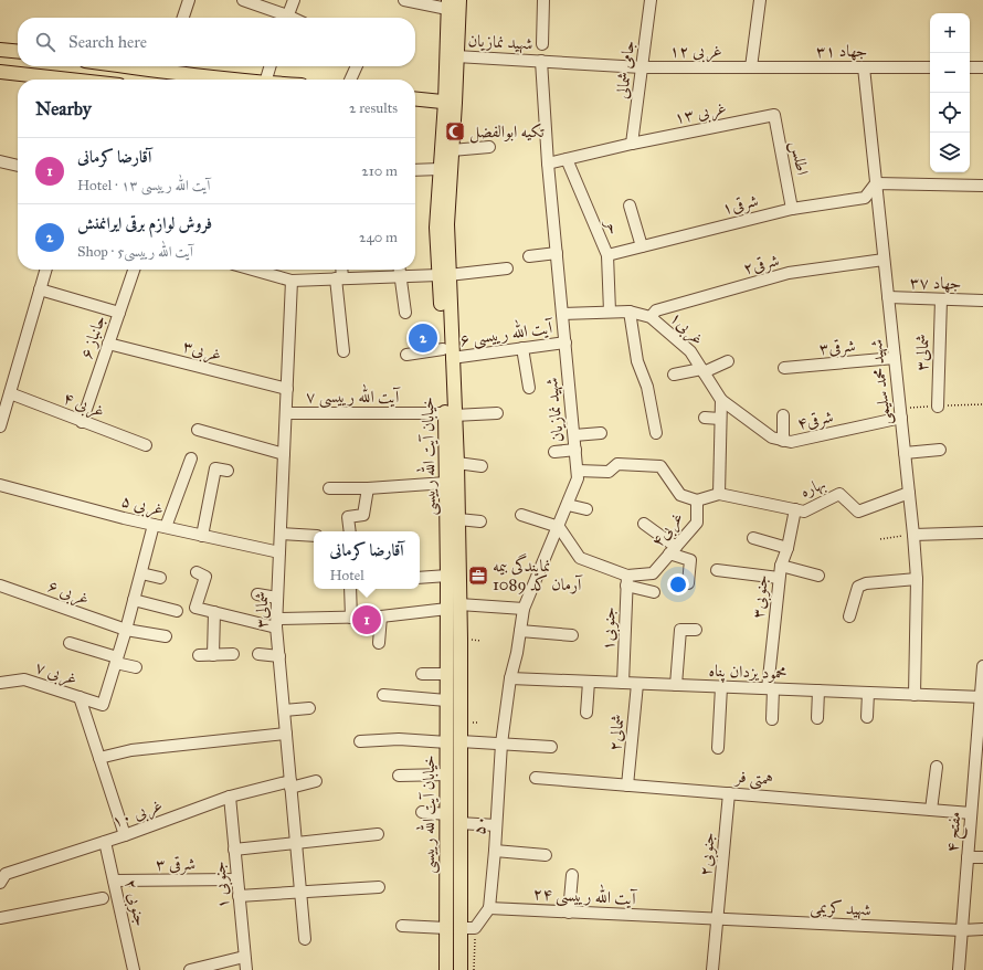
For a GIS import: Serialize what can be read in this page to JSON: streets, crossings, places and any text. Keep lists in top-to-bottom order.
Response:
{
  "streets": {
    "main road": ["خیابان آیت الله رییسی"],
    "street": [
      "شهید نمازیان",
      "غربی ۱۲",
      "جهاد ۳۱",
      "جامی شمالی",
      "غربی ۱۳",
      "اطلس",
      "شرقی۱",
      "حر",
      "شرقی۲",
      "جهاد ۳۷",
      "غربی۱",
      "آیت الله رییسی ۶",
      "جانباز ۶",
      "شرقی۳",
      "غربی۳",
      "شمالی۳",
      "شهید محمد سلیمی",
      "آیت الله رییسی ۷",
      "غربی ۴",
      "شرقی۴",
      "بهاره",
      "غربی ۵",
      "غربی۴",
      "غربی ۶",
      "جنوبی۳",
      "جنوبی۱",
      "محمود یزدان پناه",
      "غربی ۷",
      "شمالی۲",
      "همتی فر",
      "غربی ۱۰",
      "۵۰",
      "مفتح ۴",
      "جنوبی۲",
      "شرقی ۳",
      "جنوبی ۱",
      "آیت الله رییسی ۲۴",
      "جنوبی ۲",
      "شهید کریمی"
    ]
  },
  "crossings": [
    ["شهید نمازیان", "غربی ۱۲"],
    ["شهید نمازیان", "جامی شمالی"],
    ["شهید نمازیان", "غربی ۱۳"],
    ["شهید نمازیان", "غربی۱"],
    ["شهید نمازیان", "آیت الله رییسی ۶"],
    ["شهید نمازیان", "غربی۴"],
    ["شهید نمازیان", "جنوبی۱"],
    ["شهید نمازیان", "محمود یزدان پناه"],
    ["شهید نمازیان", "۵۰"],
    ["غربی ۱۲", "جهاد ۳۱"],
    ["غربی ۱۲", "جامی شمالی"],
    ["جهاد ۳۱", "شهید محمد سلیمی"],
    ["جامی شمالی", "غربی ۱۳"],
    ["غربی ۱۳", "اطلس"],
    ["غربی ۱۳", "حر"],
    ["اطلس", "شرقی۱"],
    ["شرقی۱", "حر"],
    ["شرقی۱", "شهید محمد سلیمی"],
    ["حر", "غربی۱"],
    ["شرقی۲", "غربی۱"],
    ["شرقی۲", "شهید محمد سلیمی"],
    ["جهاد ۳۷", "شمالی۳"],
    ["جهاد ۳۷", "شهید محمد سلیمی"],
    ["غربی۱", "شرقی۴"],
    ["آیت الله رییسی ۶", "خیابان آیت الله رییسی"],
    ["جانباز ۶", "غربی۳"],
    ["جانباز ۶", "غربی ۴"],
    ["شرقی۳", "شهید محمد سلیمی"],
    ["غربی۳", "شمالی۳"],
    ["شمالی۳", "آیت الله رییسی ۷"],
    ["شمالی۳", "غربی ۵"],
    ["شمالی۳", "غربی ۱۰"],
    ["شهید محمد سلیمی", "شرقی۴"],
    ["شهید محمد سلیمی", "بهاره"],
    ["شهید محمد سلیمی", "محمود یزدان پناه"],
    ["آیت الله رییسی ۷", "خیابان آیت الله رییسی"],
    ["بهاره", "غربی۴"],
    ["بهاره", "جنوبی۳"],
    ["غربی۴", "جنوبی۱"],
    ["جنوبی۳", "محمود یزدان پناه"],
    ["جنوبی۱", "محمود یزدان پناه"],
    ["محمود یزدان پناه", "شمالی۲"],
    ["محمود یزدان پناه", "مفتح ۴"],
    ["شمالی۲", "همتی فر"],
    ["همتی فر", "مفتح ۴"],
    ["همتی فر", "جنوبی۲"],
    ["غربی ۱۰", "جنوبی ۱"],
    ["غربی ۱۰", "جنوبی ۲"],
    ["۵۰", "آیت الله رییسی ۲۴"],
    ["مفتح ۴", "شهید کریمی"],
    ["جنوبی۲", "آیت الله رییسی ۲۴"],
    ["جنوبی۲", "شهید کریمی"],
    ["شرقی ۳", "جنوبی ۱"],
    ["شرقی ۳", "جنوبی ۲"],
    ["آیت الله رییسی ۲۴", "شهید کریمی"]
  ],
  "places": {
    "mosque": ["تکیه ابوالفضل"],
    "office": ["نمایندگی بیمه آرمان کد 1089"]
  },
  "page": {
    "map_buttons": ["+", "−"],
    "search": "Search here",
    "heading": ["Nearby", "2 results"],
    "list": [
      {
        "mark": "1",
        "name": "آقارضا کرمانی",
        "note": "Hotel · آیت الله رییسی ۱۳",
        "value": "210 m"
      },
      {
        "mark": "2",
        "name": "فروش لوازم برقی ایرانمنش",
        "note": "Shop · آیت الله رییسی5",
        "value": "240 m"
      }
    ],
    "pins": ["2", "1"],
    "popup": ["آقارضا کرمانی", "Hotel"]
  }
}
